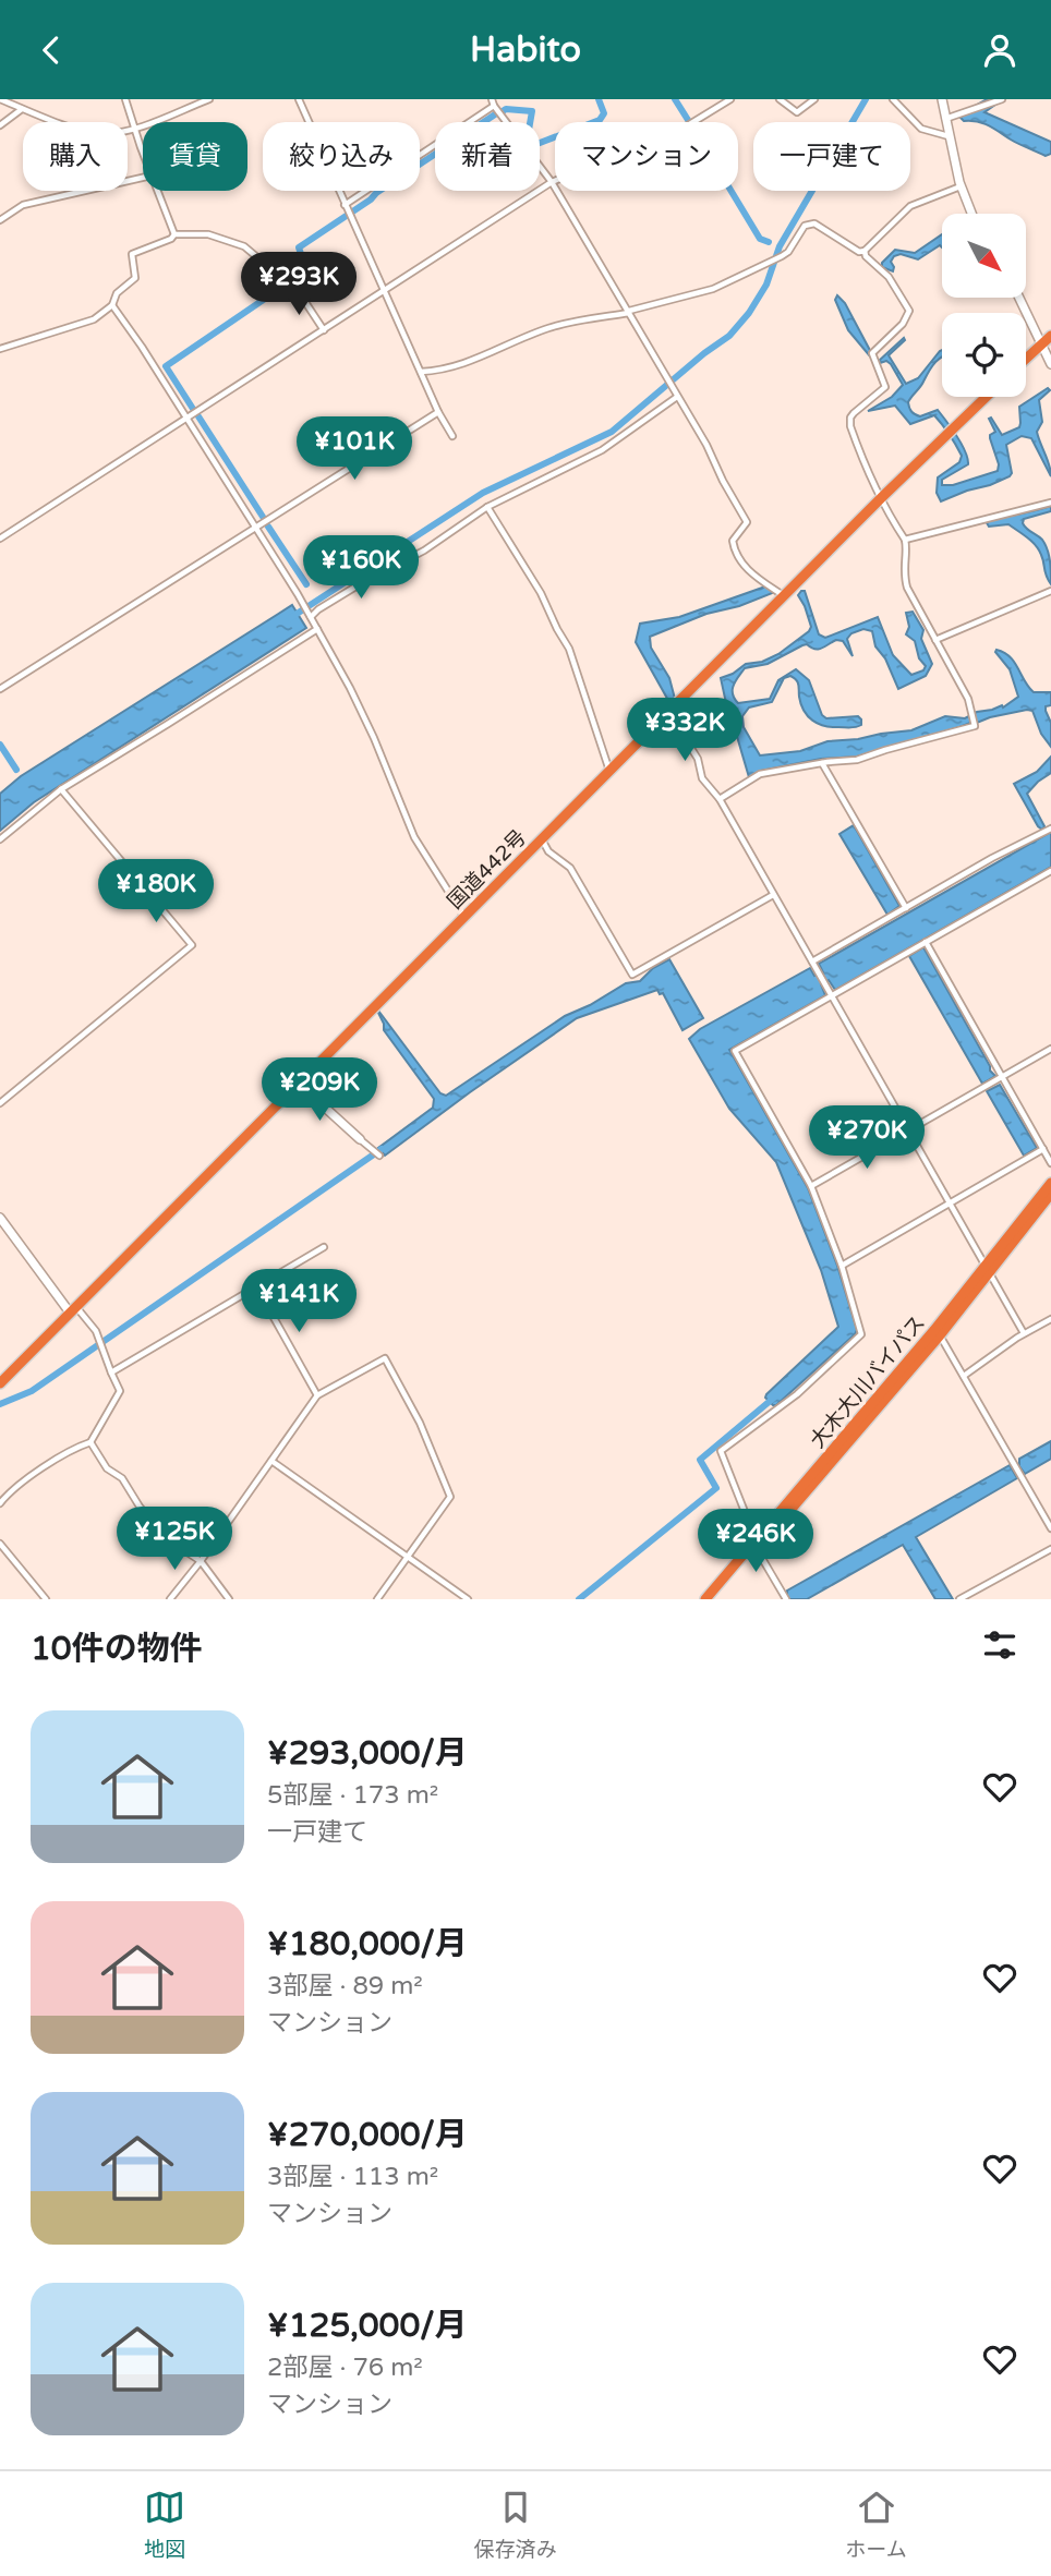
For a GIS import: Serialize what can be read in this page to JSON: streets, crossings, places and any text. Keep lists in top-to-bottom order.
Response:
{
  "streets": {
    "highway": ["国道442号", "大木大川バイパス"]
  },
  "north": "bottom right",
  "page": {
    "header": "Habito",
    "chip": [
      "購入",
      "賃貸",
      "絞り込み",
      "新着",
      "マンション",
      "一戸建て"
    ],
    "price": [
      "¥293K",
      "¥101K",
      "¥160K",
      "¥332K",
      "¥180K",
      "¥209K",
      "¥270K",
      "¥141K",
      "¥125K",
      "¥246K"
    ],
    "heading": "10件の物件",
    "list": [
      {
        "name": "¥293,000/月",
        "note": "5部屋 · 173 m² · 一戸建て"
      },
      {
        "name": "¥180,000/月",
        "note": "3部屋 · 89 m² · マンション"
      },
      {
        "name": "¥270,000/月",
        "note": "3部屋 · 113 m² · マンション"
      },
      {
        "name": "¥125,000/月",
        "note": "2部屋 · 76 m² · マンション"
      }
    ],
    "tabs": ["地図", "保存済み", "ホーム"]
  }
}
